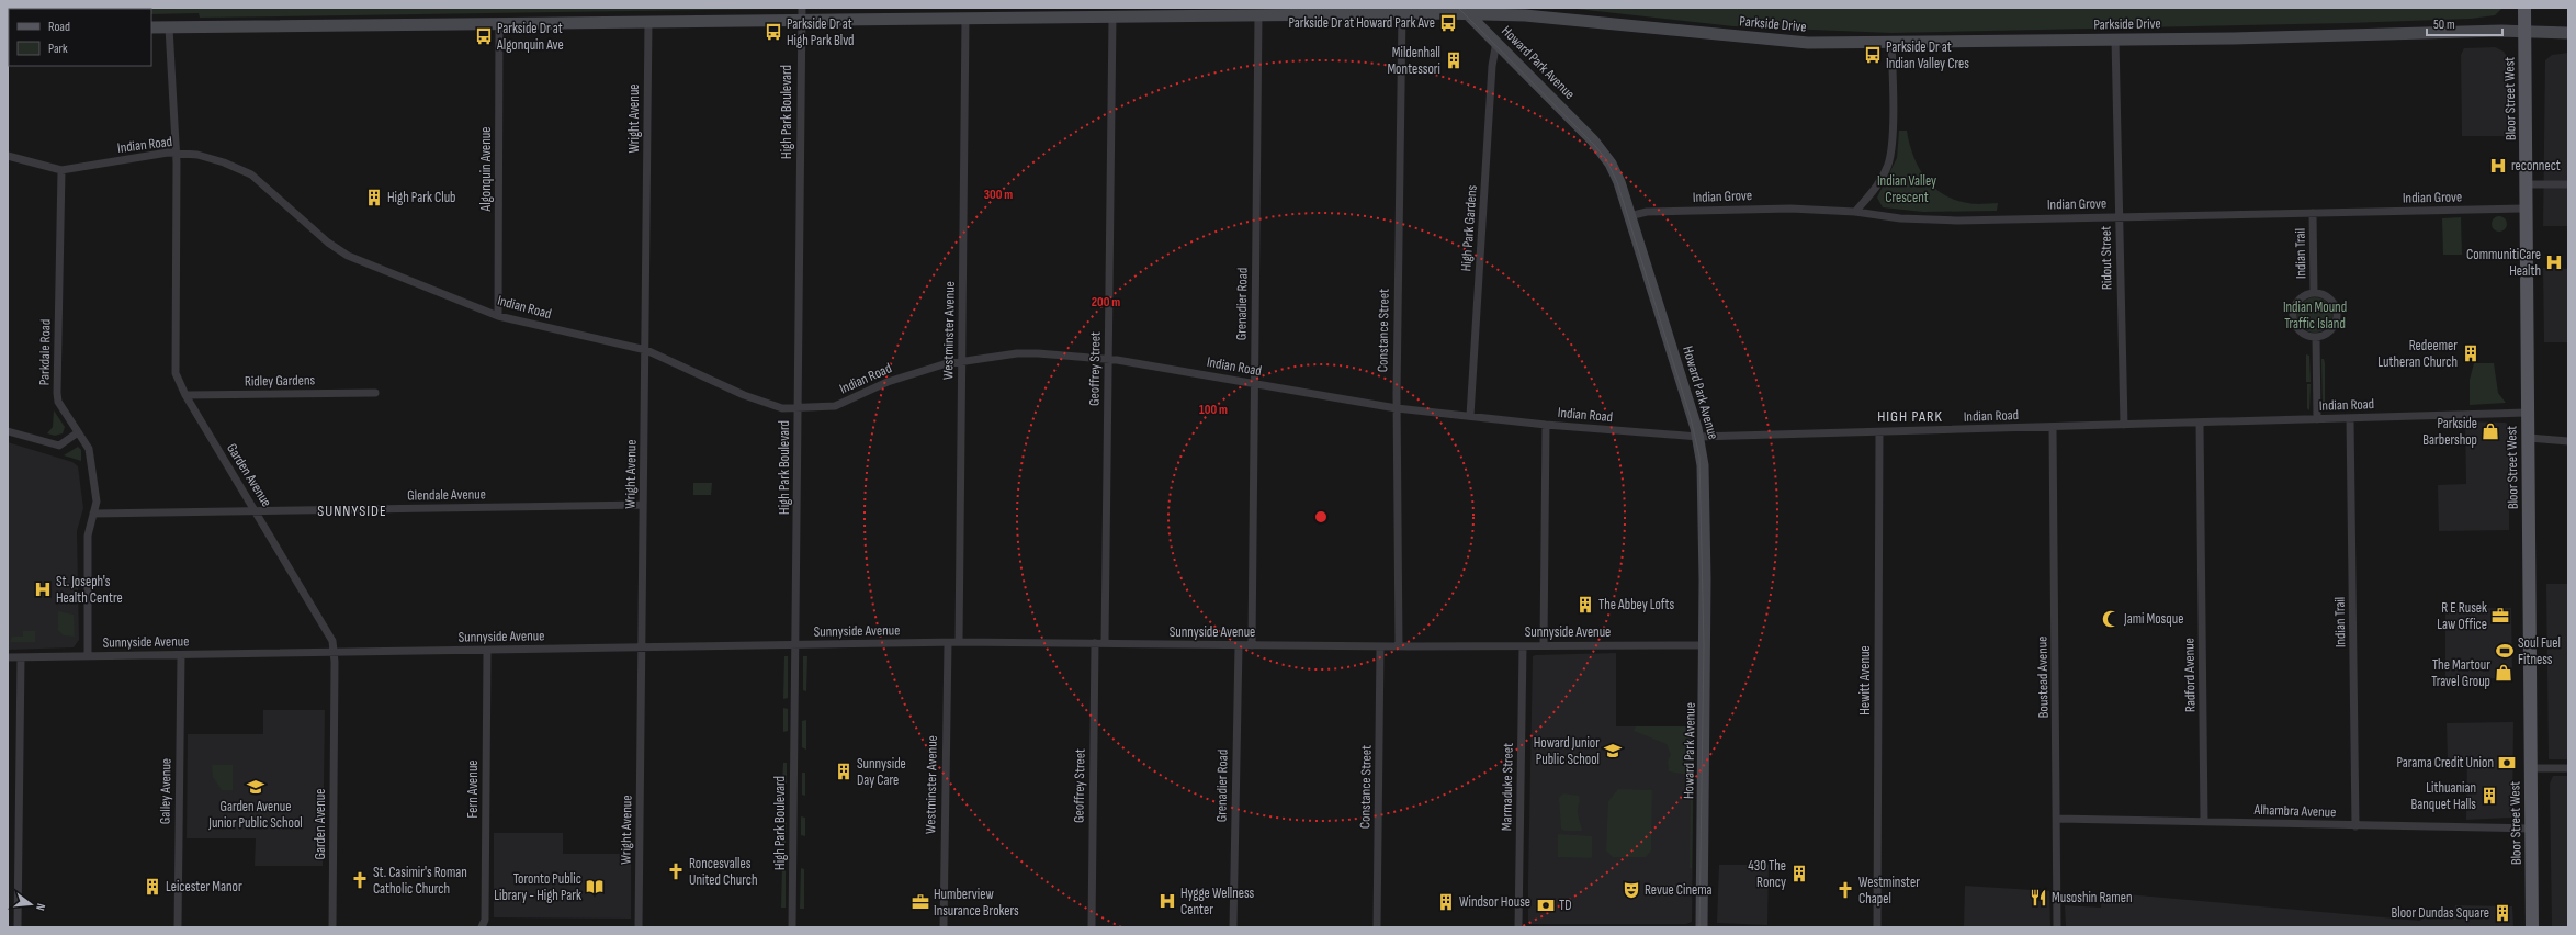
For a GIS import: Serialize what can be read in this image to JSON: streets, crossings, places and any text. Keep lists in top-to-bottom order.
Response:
{
  "streets": {
    "main road": ["Parkside Drive", "Howard Park Avenue", "Bloor Street West"],
    "street": [
      "High Park Boulevard",
      "Wright Avenue",
      "Indian Road",
      "Algonquin Avenue",
      "Indian Grove",
      "High Park Gardens",
      "Indian Trail",
      "Ridout Street",
      "Grenadier Road",
      "Westminster Avenue",
      "Constance Street",
      "Parkdale Road",
      "Geoffrey Street",
      "Ridley Gardens",
      "Garden Avenue",
      "Glendale Avenue",
      "Sunnyside Avenue",
      "Radford Avenue",
      "Boustead Avenue",
      "Hewitt Avenue",
      "Marmaduke Street",
      "Fern Avenue",
      "Galley Avenue",
      "Alhambra Avenue"
    ]
  },
  "crossings": [
    ["Parkside Drive", "Howard Park Avenue"],
    ["Parkside Drive", "Bloor Street West"],
    ["Parkside Drive", "High Park Boulevard"],
    ["Parkside Drive", "Wright Avenue"],
    ["Parkside Drive", "Algonquin Avenue"],
    ["Parkside Drive", "Ridout Street"],
    ["Parkside Drive", "Grenadier Road"],
    ["Parkside Drive", "Westminster Avenue"],
    ["Parkside Drive", "Constance Street"],
    ["Parkside Drive", "Geoffrey Street"],
    ["Parkside Drive", "Garden Avenue"],
    ["Howard Park Avenue", "Indian Road"],
    ["Howard Park Avenue", "Indian Grove"],
    ["Howard Park Avenue", "High Park Gardens"],
    ["Howard Park Avenue", "Sunnyside Avenue"],
    ["Bloor Street West", "Indian Road"],
    ["Bloor Street West", "Indian Grove"],
    ["Bloor Street West", "Alhambra Avenue"],
    ["High Park Boulevard", "Indian Road"],
    ["High Park Boulevard", "Sunnyside Avenue"],
    ["Wright Avenue", "Indian Road"],
    ["Wright Avenue", "Glendale Avenue"],
    ["Wright Avenue", "Sunnyside Avenue"],
    ["Indian Road", "Algonquin Avenue"],
    ["Indian Road", "High Park Gardens"],
    ["Indian Road", "Indian Trail"],
    ["Indian Road", "Ridout Street"],
    ["Indian Road", "Grenadier Road"],
    ["Indian Road", "Westminster Avenue"],
    ["Indian Road", "Constance Street"],
    ["Indian Road", "Parkdale Road"],
    ["Indian Road", "Geoffrey Street"],
    ["Indian Road", "Garden Avenue"],
    ["Indian Road", "Radford Avenue"],
    ["Indian Road", "Boustead Avenue"],
    ["Indian Road", "Hewitt Avenue"],
    ["Indian Grove", "Indian Trail"],
    ["Indian Grove", "Ridout Street"],
    ["Indian Trail", "Alhambra Avenue"],
    ["Grenadier Road", "Sunnyside Avenue"],
    ["Westminster Avenue", "Sunnyside Avenue"],
    ["Constance Street", "Sunnyside Avenue"],
    ["Parkdale Road", "Glendale Avenue"],
    ["Parkdale Road", "Sunnyside Avenue"],
    ["Geoffrey Street", "Sunnyside Avenue"],
    ["Ridley Gardens", "Garden Avenue"],
    ["Garden Avenue", "Glendale Avenue"],
    ["Garden Avenue", "Sunnyside Avenue"],
    ["Sunnyside Avenue", "Marmaduke Street"],
    ["Sunnyside Avenue", "Fern Avenue"],
    ["Sunnyside Avenue", "Galley Avenue"],
    ["Radford Avenue", "Alhambra Avenue"],
    ["Boustead Avenue", "Alhambra Avenue"]
  ],
  "districts": ["HIGH PARK", "SUNNYSIDE"],
  "parks": ["Indian Valley Crescent", "Indian Mound Traffic Island"],
  "places": {
    "bus stop": [
      "Parkside Dr at Howard Park Ave",
      "Parkside Dr at High Park Blvd",
      "Parkside Dr at Algonquin Ave",
      "Parkside Dr at Indian Valley Cres"
    ],
    "building": [
      "Mildenhall Montessori",
      "High Park Club",
      "Redeemer Lutheran Church",
      "The Abbey Lofts",
      "Sunnyside Day Care",
      "Lithuanian Banquet Halls",
      "430 The Roncy",
      "Leicester Manor",
      "Windsor House",
      "Bloor Dundas Square"
    ],
    "hospital": [
      "reconnect",
      "CommunitiCare Health",
      "St. Joseph's Health Centre",
      "Hygge Wellness Center"
    ],
    "shop": ["Parkside Barbershop", "The Martour Travel Group"],
    "office": ["R E Rusek Law Office", "Humberview Insurance Brokers"],
    "mosque": ["Jami Mosque"],
    "sports": ["Soul Fuel Fitness"],
    "school or university": ["Howard Junior Public School", "Garden Avenue Junior Public School"],
    "bank": ["Parama Credit Union", "TD"],
    "church": ["Roncesvalles United Church", "St. Casimir's Roman Catholic Church", "Westminster Chapel"],
    "library": ["Toronto Public Library - High Park"],
    "theatre": ["Revue Cinema"],
    "restaurant": ["Musoshin Ramen"]
  },
  "legend": ["Road", "Park"],
  "scale_bar": "50 m",
  "north": "right",
  "rings": ["300 m", "200 m", "100 m"]
}
